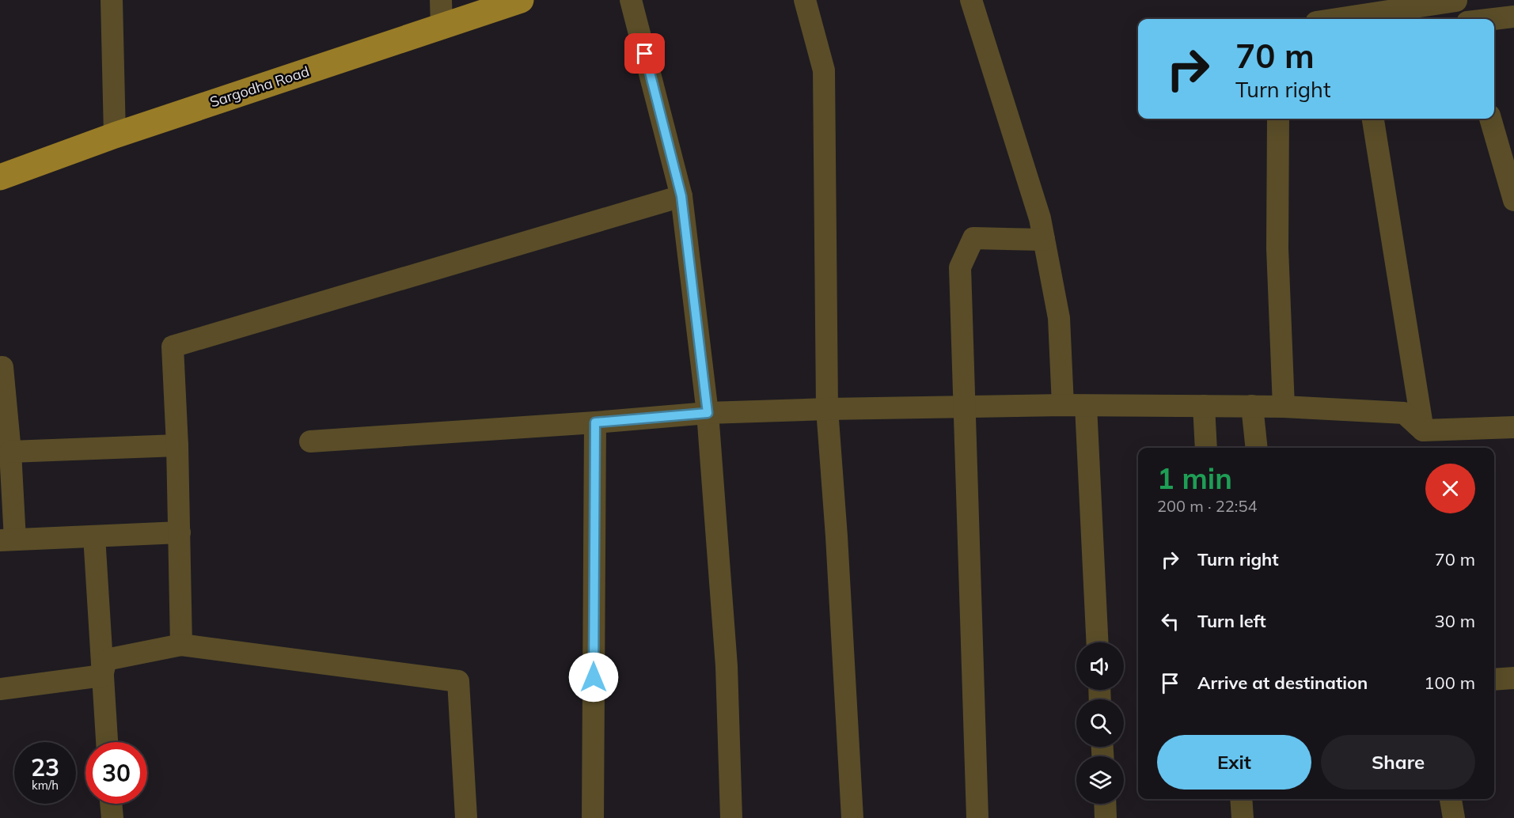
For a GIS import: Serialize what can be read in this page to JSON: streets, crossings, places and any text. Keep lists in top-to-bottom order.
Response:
{
  "streets": {
    "main road": ["Sargodha Road"]
  },
  "page": {
    "turn": ["70 m", "Turn right"],
    "heading": ["1 min", "200 m · 22:54"],
    "list": [
      {
        "name": "Turn right",
        "value": "70 m"
      },
      {
        "name": "Turn left",
        "value": "30 m"
      },
      {
        "name": "Arrive at destination",
        "value": "100 m"
      }
    ],
    "buttons": ["Exit", "Share"],
    "speed": "23 km/h",
    "limit": "30"
  }
}
